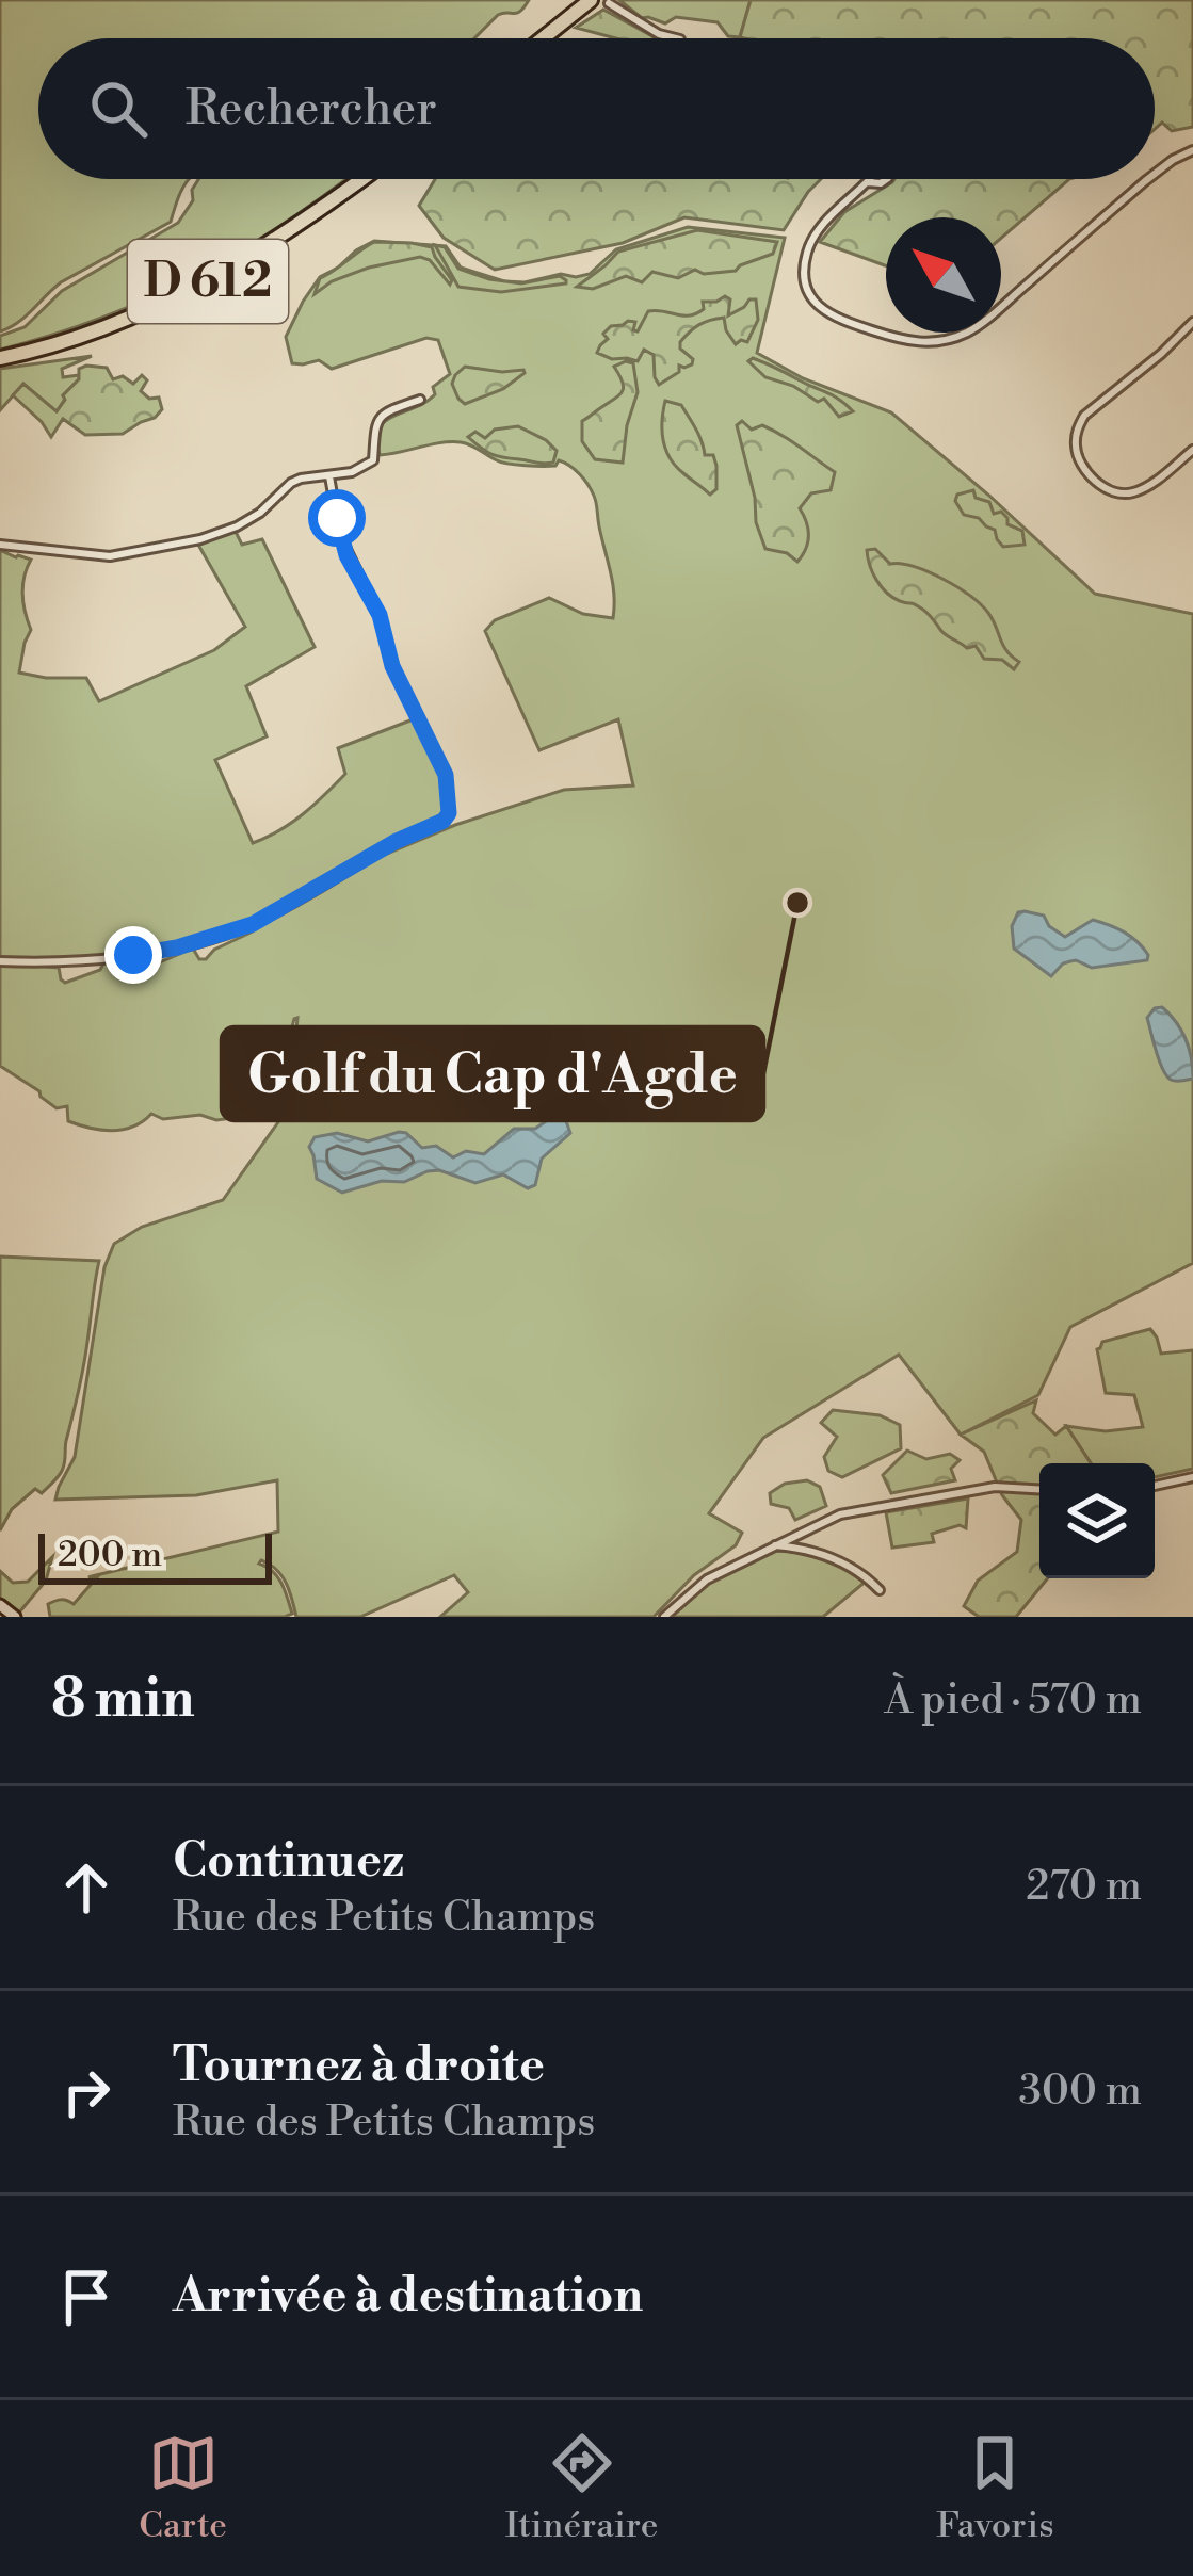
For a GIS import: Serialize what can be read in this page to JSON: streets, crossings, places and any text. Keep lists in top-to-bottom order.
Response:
{
  "streets": {
    "highway": ["D 612"]
  },
  "places": ["Golf du Cap d'Agde"],
  "scale_bar": "200 m",
  "north": "top left",
  "page": {
    "search": "Rechercher",
    "scale": "200 m",
    "heading": ["8 min", "À pied · 570 m"],
    "list": [
      ["Continuez", "Rue des Petits Champs", "270 m"],
      ["Tournez à droite", "Rue des Petits Champs", "300 m"],
      "Arrivée à destination"
    ],
    "nav": ["Carte", "Itinéraire", "Favoris"]
  }
}
